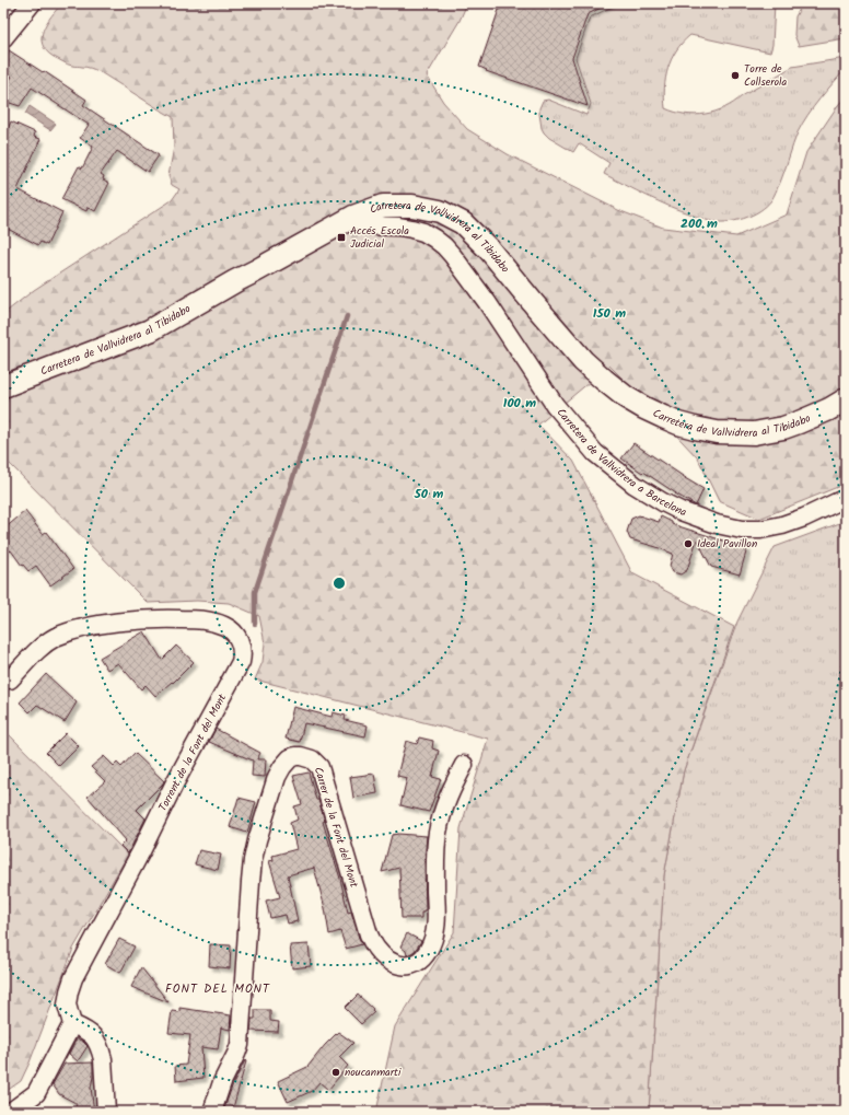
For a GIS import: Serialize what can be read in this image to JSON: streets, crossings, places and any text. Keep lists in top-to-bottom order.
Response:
{
  "streets": {
    "street": [
      "Carretera de Vallvidrera al Tibidabo",
      "Carretera de Vallvidrera a Barcelona",
      "Torrent de la Font del Mont",
      "Carrer de la Font del Mont"
    ]
  },
  "crossings": [
    ["Carretera de Vallvidrera al Tibidabo", "Carretera de Vallvidrera a Barcelona"]
  ],
  "districts": ["FONT DEL MONT"],
  "places": {
    "other": ["Torre de Collserola", "Ideal Pavillon", "noucanmarti"],
    "transit": ["Accés Escola Judicial"]
  },
  "rings": [
    "200 m",
    "150 m",
    "100 m",
    "50 m"
  ]
}
